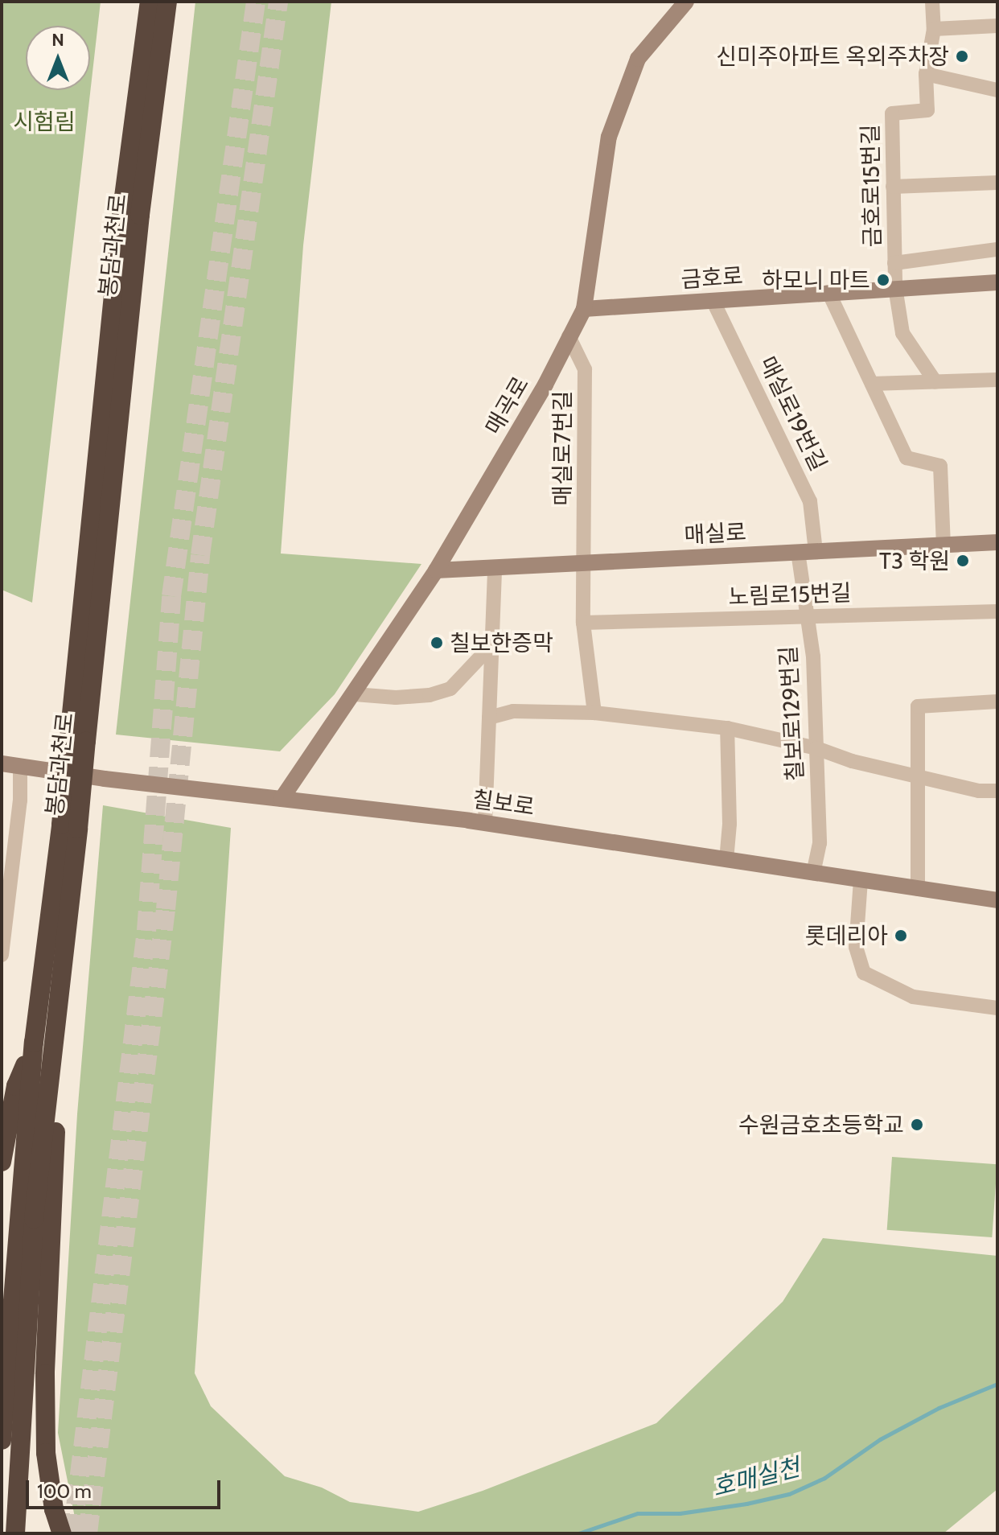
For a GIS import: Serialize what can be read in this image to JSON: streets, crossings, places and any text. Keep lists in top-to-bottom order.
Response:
{
  "streets": {
    "highway": ["봉담과천로"],
    "street": [
      "금호로15번길",
      "금호로",
      "매곡로",
      "매실로19번길",
      "매실로7번길",
      "매실로",
      "노림로15번길",
      "칠보로129번길",
      "칠보로"
    ]
  },
  "crossings": [
    ["금호로15번길", "금호로"],
    ["금호로", "매곡로"],
    ["금호로", "매실로19번길"],
    ["매곡로", "매실로7번길"],
    ["매곡로", "매실로"],
    ["매곡로", "칠보로"],
    ["매실로19번길", "매실로"],
    ["매실로7번길", "매실로"],
    ["매실로7번길", "노림로15번길"],
    ["매실로", "칠보로129번길"],
    ["노림로15번길", "칠보로129번길"],
    ["칠보로129번길", "칠보로"]
  ],
  "water": ["호매실천"],
  "parks": ["시험림"],
  "places": [
    "신미주아파트 옥외주차장",
    "하모니 마트",
    "T3 학원",
    "칠보한증막",
    "롯데리아",
    "수원금호초등학교"
  ],
  "scale_bar": "100 m",
  "north": "top"
}
